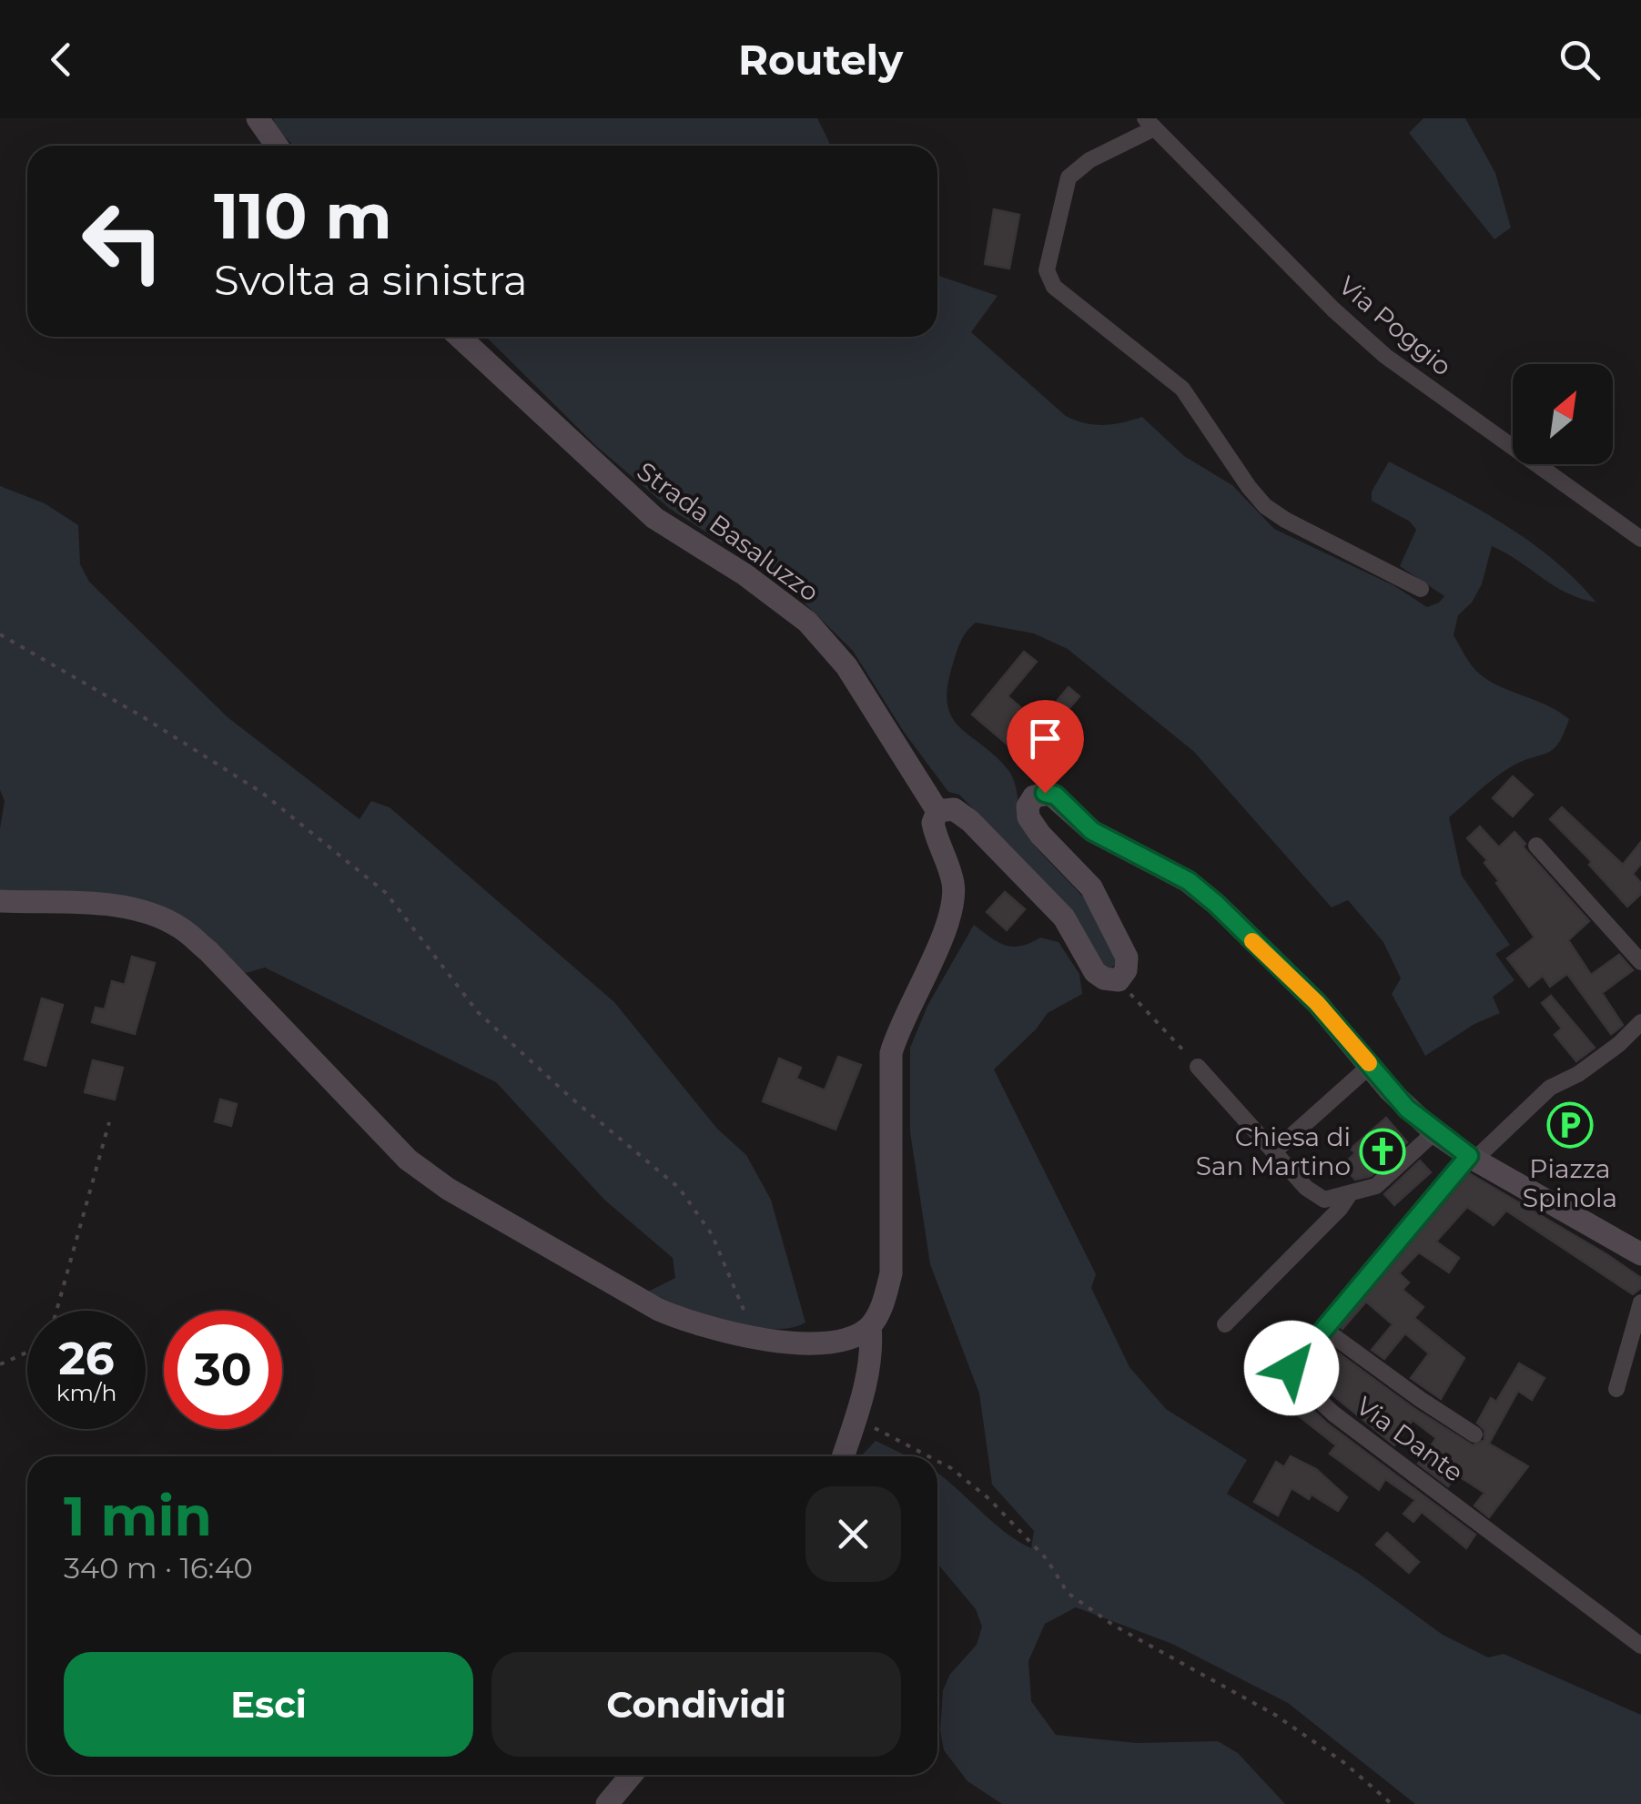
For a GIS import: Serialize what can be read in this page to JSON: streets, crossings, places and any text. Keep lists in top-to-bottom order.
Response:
{
  "streets": {
    "main road": ["Strada Basaluzzo"],
    "street": ["Via Poggio", "Via Dante"]
  },
  "places": {
    "parking": ["Piazza Spinola"],
    "church": ["Chiesa di San Martino"]
  },
  "north": "top right",
  "page": {
    "header": "Routely",
    "turn": ["110 m", "Svolta a sinistra"],
    "speed": "26 km/h",
    "limit": "30",
    "heading": ["1 min", "340 m · 16:40"],
    "buttons": ["Esci", "Condividi"]
  }
}
